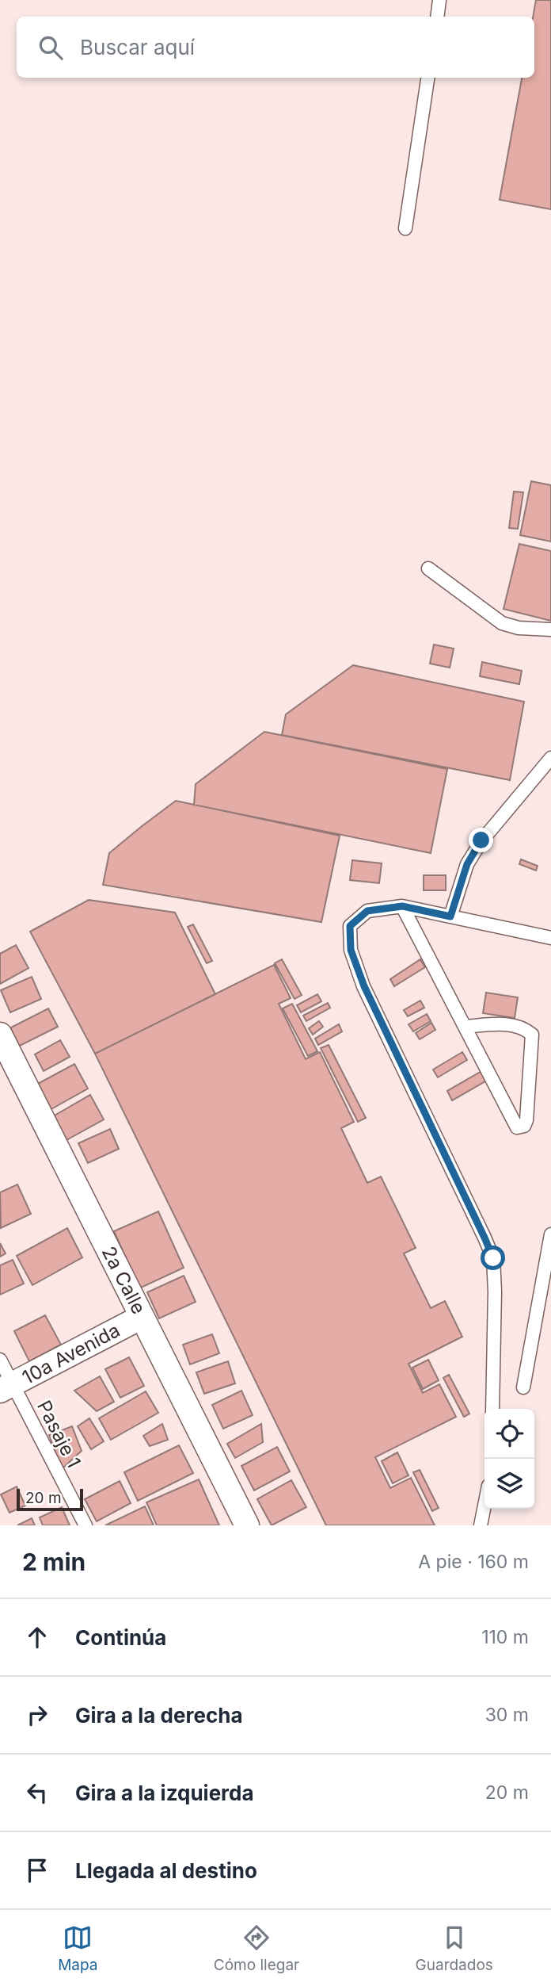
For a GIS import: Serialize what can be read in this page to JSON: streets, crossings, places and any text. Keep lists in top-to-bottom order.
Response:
{
  "streets": {
    "street": ["2a Calle", "10a Avenida"],
    "lane": ["Pasaje 1"]
  },
  "crossings": [
    ["2a Calle", "10a Avenida"],
    ["10a Avenida", "Pasaje 1"]
  ],
  "scale_bar": "20 m",
  "page": {
    "search": "Buscar aquí",
    "scale": "20 m",
    "heading": ["2 min", "A pie · 160 m"],
    "list": [
      ["Continúa", "110 m"],
      ["Gira a la derecha", "30 m"],
      ["Gira a la izquierda", "20 m"],
      "Llegada al destino"
    ],
    "nav": ["Mapa", "Cómo llegar", "Guardados"]
  }
}
